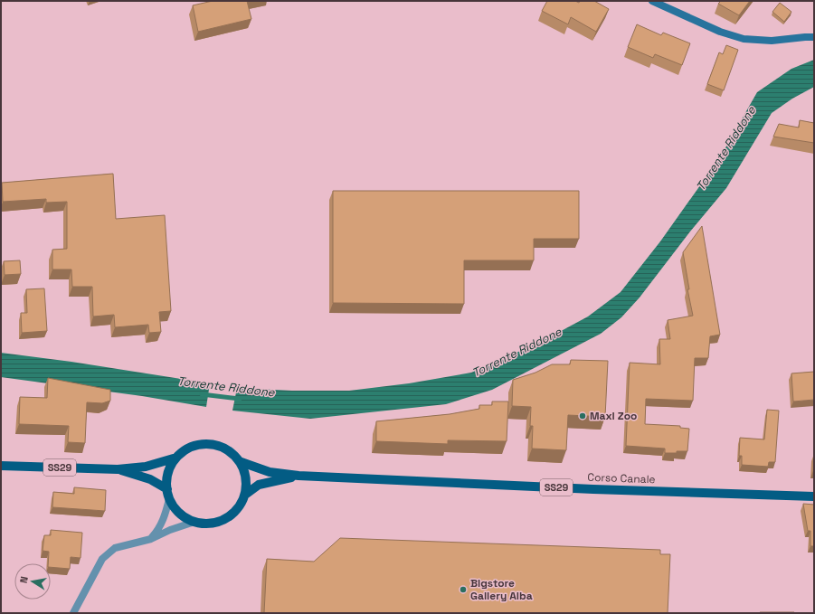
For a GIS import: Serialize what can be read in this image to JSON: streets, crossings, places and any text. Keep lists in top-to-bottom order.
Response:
{
  "streets": {
    "main road": ["SS29", "Corso Canale"]
  },
  "water": ["Torrente Riddone"],
  "places": ["Maxi Zoo", "Bigstore Gallery Alba"],
  "north": "left"
}
